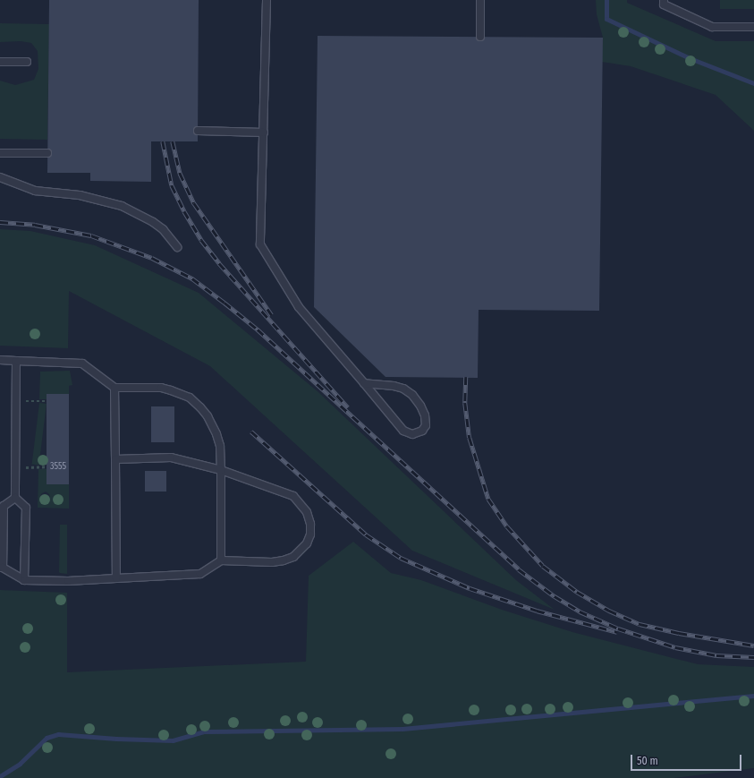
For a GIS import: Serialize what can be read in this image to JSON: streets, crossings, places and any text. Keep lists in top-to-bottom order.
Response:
{
  "house_numbers": ["3555"],
  "scale_bar": "50 m"
}
